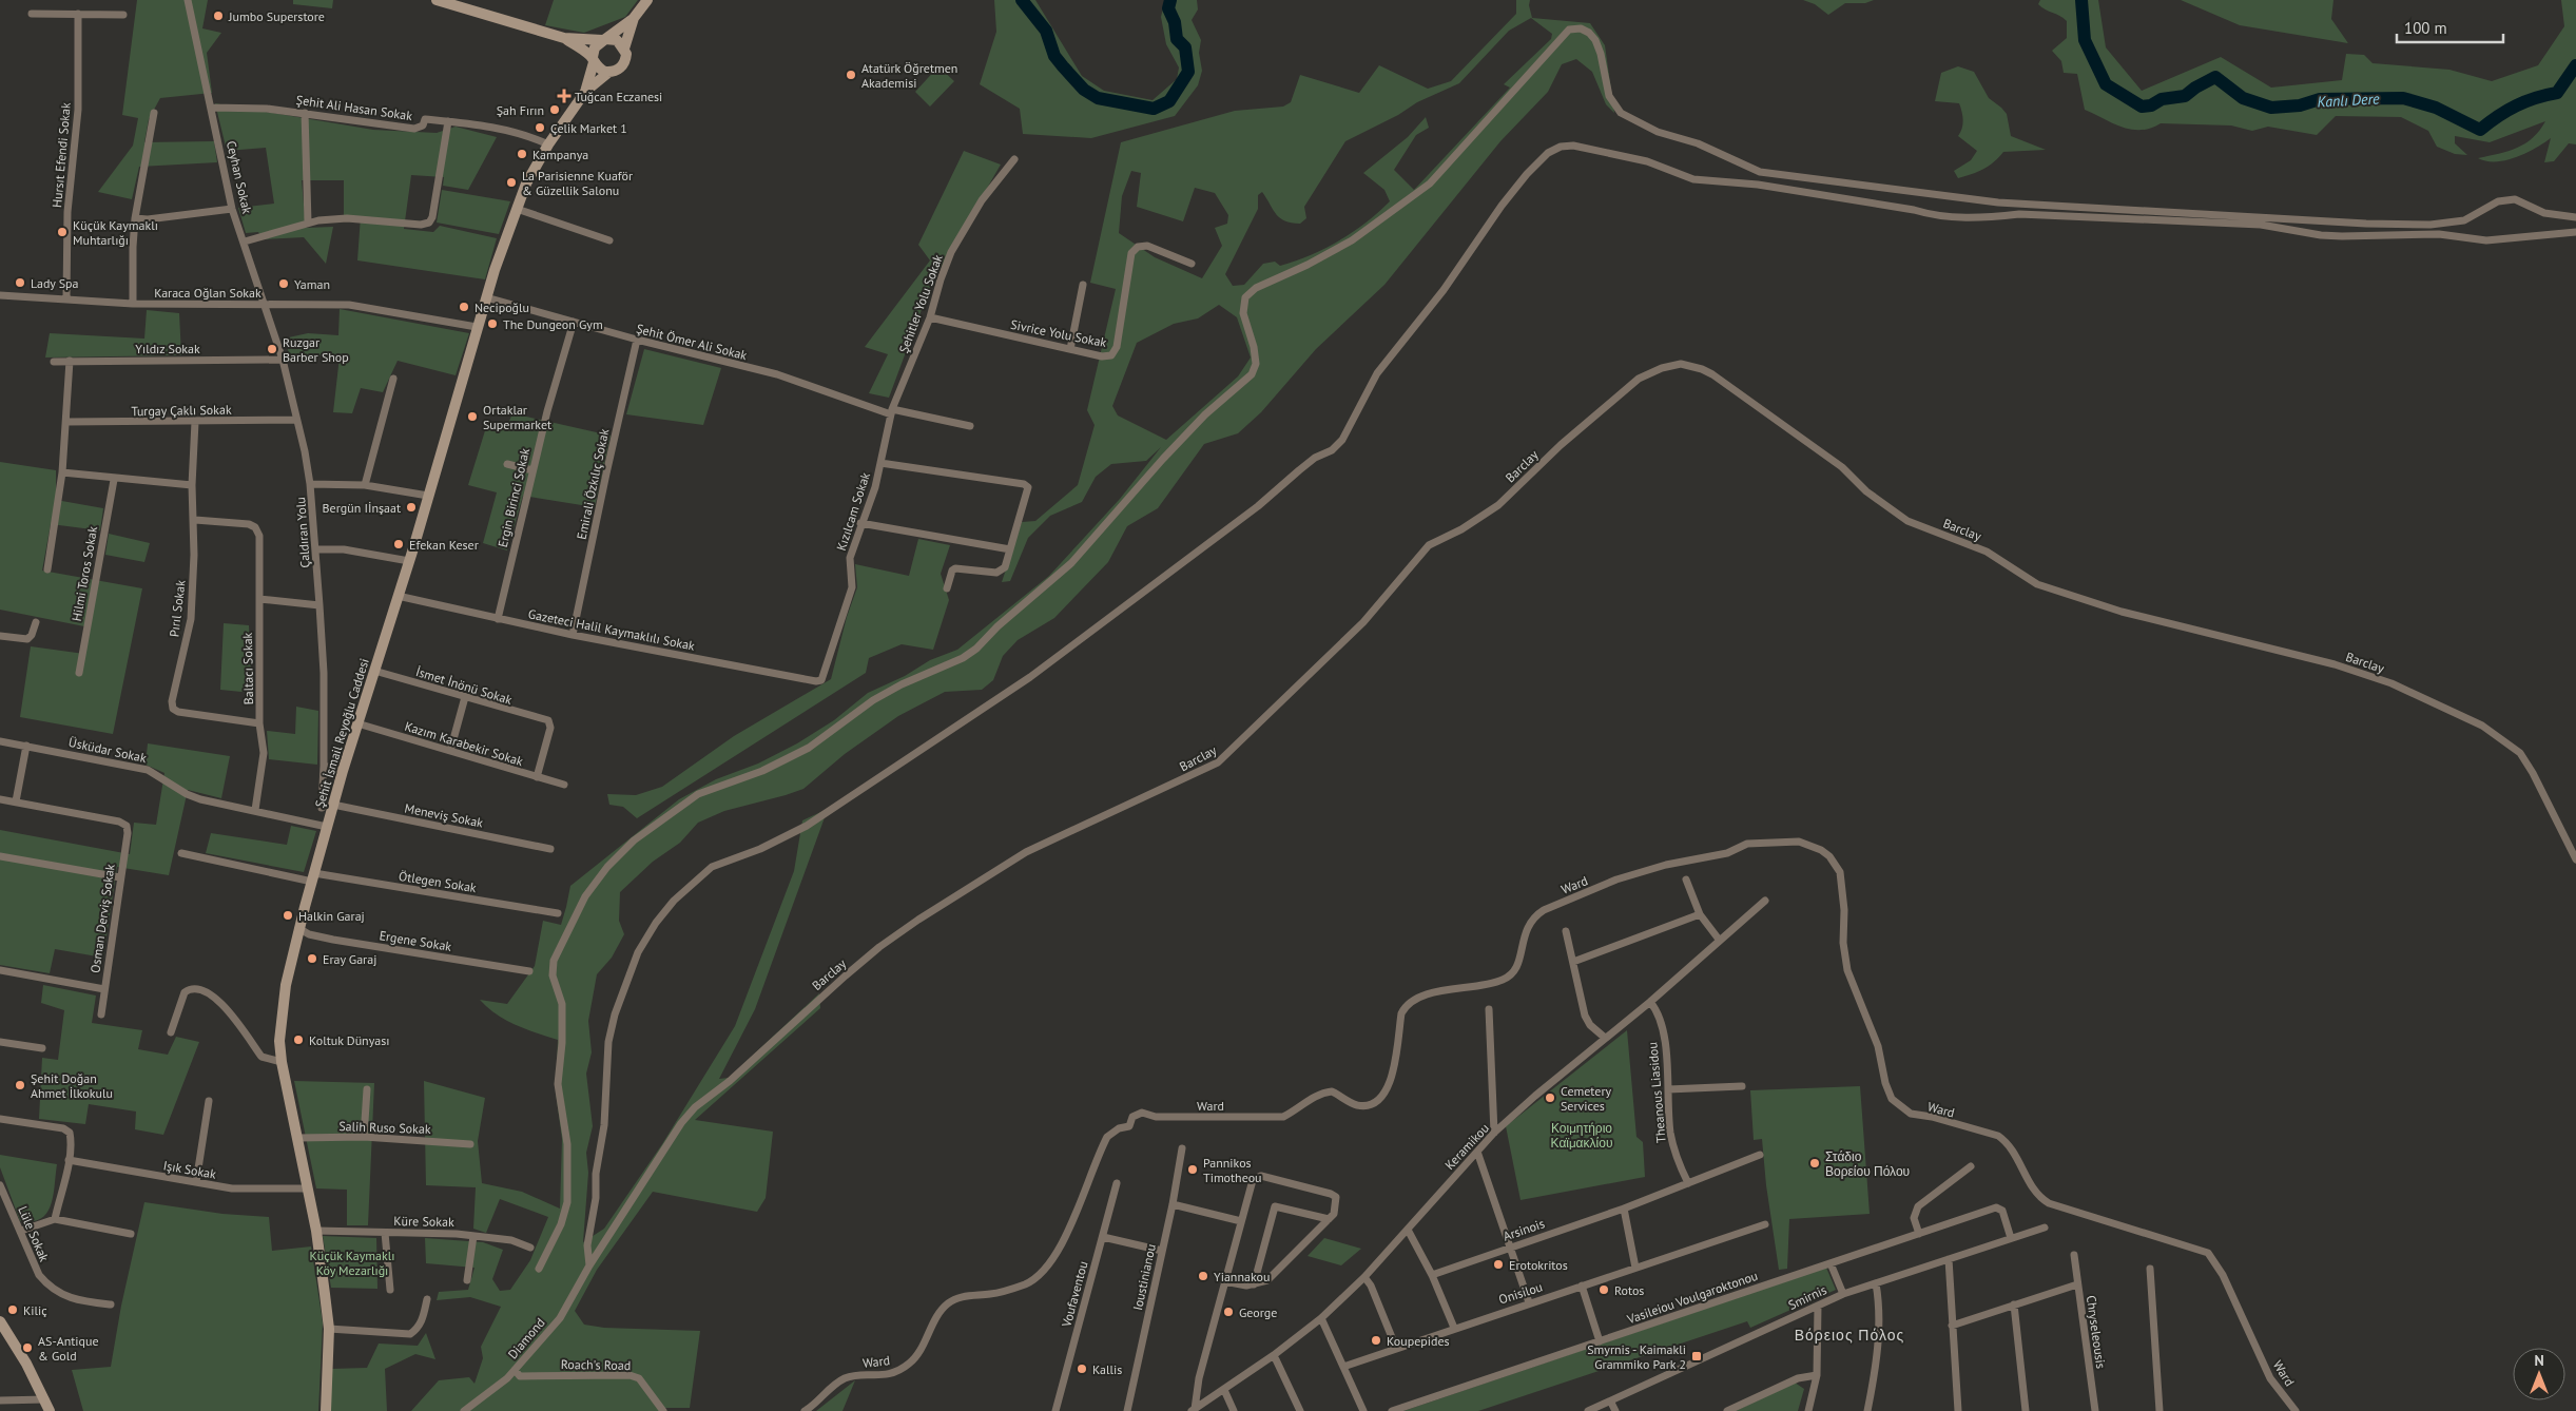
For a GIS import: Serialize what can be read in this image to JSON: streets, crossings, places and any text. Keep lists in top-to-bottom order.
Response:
{
  "streets": {
    "street": [
      "Şehit Ali Hasan Sokak",
      "Hursıt Efendi Sokak",
      "Ceyhan Sokak",
      "Karaca Oğlan Sokak",
      "Şehitler Yolu Sokak",
      "Sivrice Yolu Sokak",
      "Şehit Ömer Ali Sokak",
      "Yıldız Sokak",
      "Turgay Çaklı Sokak",
      "Barclay",
      "Emirali Özkılıç Sokak",
      "Ergin Birinci Sokak",
      "Kızılcam Sokak",
      "Çaldıran Yolu",
      "Hilmi Toros Sokak",
      "Pırıl Sokak",
      "Gazeteci Halil Kaymaklılı Sokak",
      "Baltacı Sokak",
      "İsmet İnönü Sokak",
      "Şehit İsmail Reyoğlu Caddesi",
      "Kazım Karabekir Sokak",
      "Üsküdar Sokak",
      "Meneviş Sokak",
      "Ötlegen Sokak",
      "Ward",
      "Osman Derviş Sokak",
      "Ergene Sokak",
      "Theanous Liasidou",
      "Salih Ruso Sokak",
      "Keramikou",
      "Işık Sokak",
      "Küre Sokak",
      "Arsinois",
      "Lüle Sokak",
      "Ioustinianou",
      "Onisilou",
      "Voufaventou",
      "Vasileiou Voulgaroktonou",
      "Smirnis",
      "Chryseleousis",
      "Diamond",
      "Roach's Road"
    ]
  },
  "crossings": [
    ["Şehit Ali Hasan Sokak", "Ceyhan Sokak"],
    ["Şehit Ali Hasan Sokak", "Şehit İsmail Reyoğlu Caddesi"],
    ["Hursıt Efendi Sokak", "Karaca Oğlan Sokak"],
    ["Ceyhan Sokak", "Karaca Oğlan Sokak"],
    ["Ceyhan Sokak", "Çaldıran Yolu"],
    ["Karaca Oğlan Sokak", "Çaldıran Yolu"],
    ["Karaca Oğlan Sokak", "Şehit İsmail Reyoğlu Caddesi"],
    ["Şehitler Yolu Sokak", "Sivrice Yolu Sokak"],
    ["Şehitler Yolu Sokak", "Şehit Ömer Ali Sokak"],
    ["Şehitler Yolu Sokak", "Kızılcam Sokak"],
    ["Şehit Ömer Ali Sokak", "Emirali Özkılıç Sokak"],
    ["Şehit Ömer Ali Sokak", "Ergin Birinci Sokak"],
    ["Şehit Ömer Ali Sokak", "Kızılcam Sokak"],
    ["Şehit Ömer Ali Sokak", "Şehit İsmail Reyoğlu Caddesi"],
    ["Yıldız Sokak", "Çaldıran Yolu"],
    ["Turgay Çaklı Sokak", "Çaldıran Yolu"],
    ["Turgay Çaklı Sokak", "Pırıl Sokak"],
    ["Barclay", "Diamond"],
    ["Emirali Özkılıç Sokak", "Gazeteci Halil Kaymaklılı Sokak"],
    ["Ergin Birinci Sokak", "Gazeteci Halil Kaymaklılı Sokak"],
    ["Kızılcam Sokak", "Gazeteci Halil Kaymaklılı Sokak"],
    ["Pırıl Sokak", "Baltacı Sokak"],
    ["Gazeteci Halil Kaymaklılı Sokak", "Şehit İsmail Reyoğlu Caddesi"],
    ["Baltacı Sokak", "Üsküdar Sokak"],
    ["İsmet İnönü Sokak", "Şehit İsmail Reyoğlu Caddesi"],
    ["İsmet İnönü Sokak", "Kazım Karabekir Sokak"],
    ["Şehit İsmail Reyoğlu Caddesi", "Kazım Karabekir Sokak"],
    ["Şehit İsmail Reyoğlu Caddesi", "Üsküdar Sokak"],
    ["Şehit İsmail Reyoğlu Caddesi", "Meneviş Sokak"],
    ["Şehit İsmail Reyoğlu Caddesi", "Ötlegen Sokak"],
    ["Şehit İsmail Reyoğlu Caddesi", "Ergene Sokak"],
    ["Şehit İsmail Reyoğlu Caddesi", "Salih Ruso Sokak"],
    ["Şehit İsmail Reyoğlu Caddesi", "Işık Sokak"],
    ["Şehit İsmail Reyoğlu Caddesi", "Küre Sokak"],
    ["Theanous Liasidou", "Keramikou"],
    ["Theanous Liasidou", "Arsinois"],
    ["Vasileiou Voulgaroktonou", "Smirnis"],
    ["Diamond", "Roach's Road"]
  ],
  "districts": ["Βόρειος Πόλος"],
  "water": ["Kanlı Dere"],
  "parks": ["Κοιμητήριο Καϊμακλίου", "Küçük Kaymaklı Köy Mezarlığı"],
  "places": {
    "other": [
      "Jumbo Superstore",
      "Atatürk Öğretmen Akademisi",
      "Şah Fırın",
      "Çelik Market 1",
      "Kampanya",
      "La Parisienne Kuaför & Güzellik Salonu",
      "Küçük Kaymaklı Muhtarlığı",
      "Lady Spa",
      "Yaman",
      "Necipoğlu",
      "The Dungeon Gym",
      "Ruzgar Barber Shop",
      "Ortaklar Supermarket",
      "Bergün Iİnşaat",
      "Efekan Keser",
      "Halkin Garaj",
      "Eray Garaj",
      "Koltuk Dünyası",
      "Şehit Doğan Ahmet İlkokulu",
      "Cemetery Services",
      "Στάδιο Βορείου Πόλου",
      "Pannikos Timotheou",
      "Erotokritos",
      "Yiannakou",
      "Rotos",
      "Kiliç",
      "George",
      "Koupepides",
      "AS-Antique & Gold",
      "Kallis"
    ],
    "health": ["Tuğcan Eczanesi"],
    "transit": ["Smyrnis - Kaimakli Grammiko Park 2"]
  },
  "scale_bar": "100 m",
  "north": "top"
}
